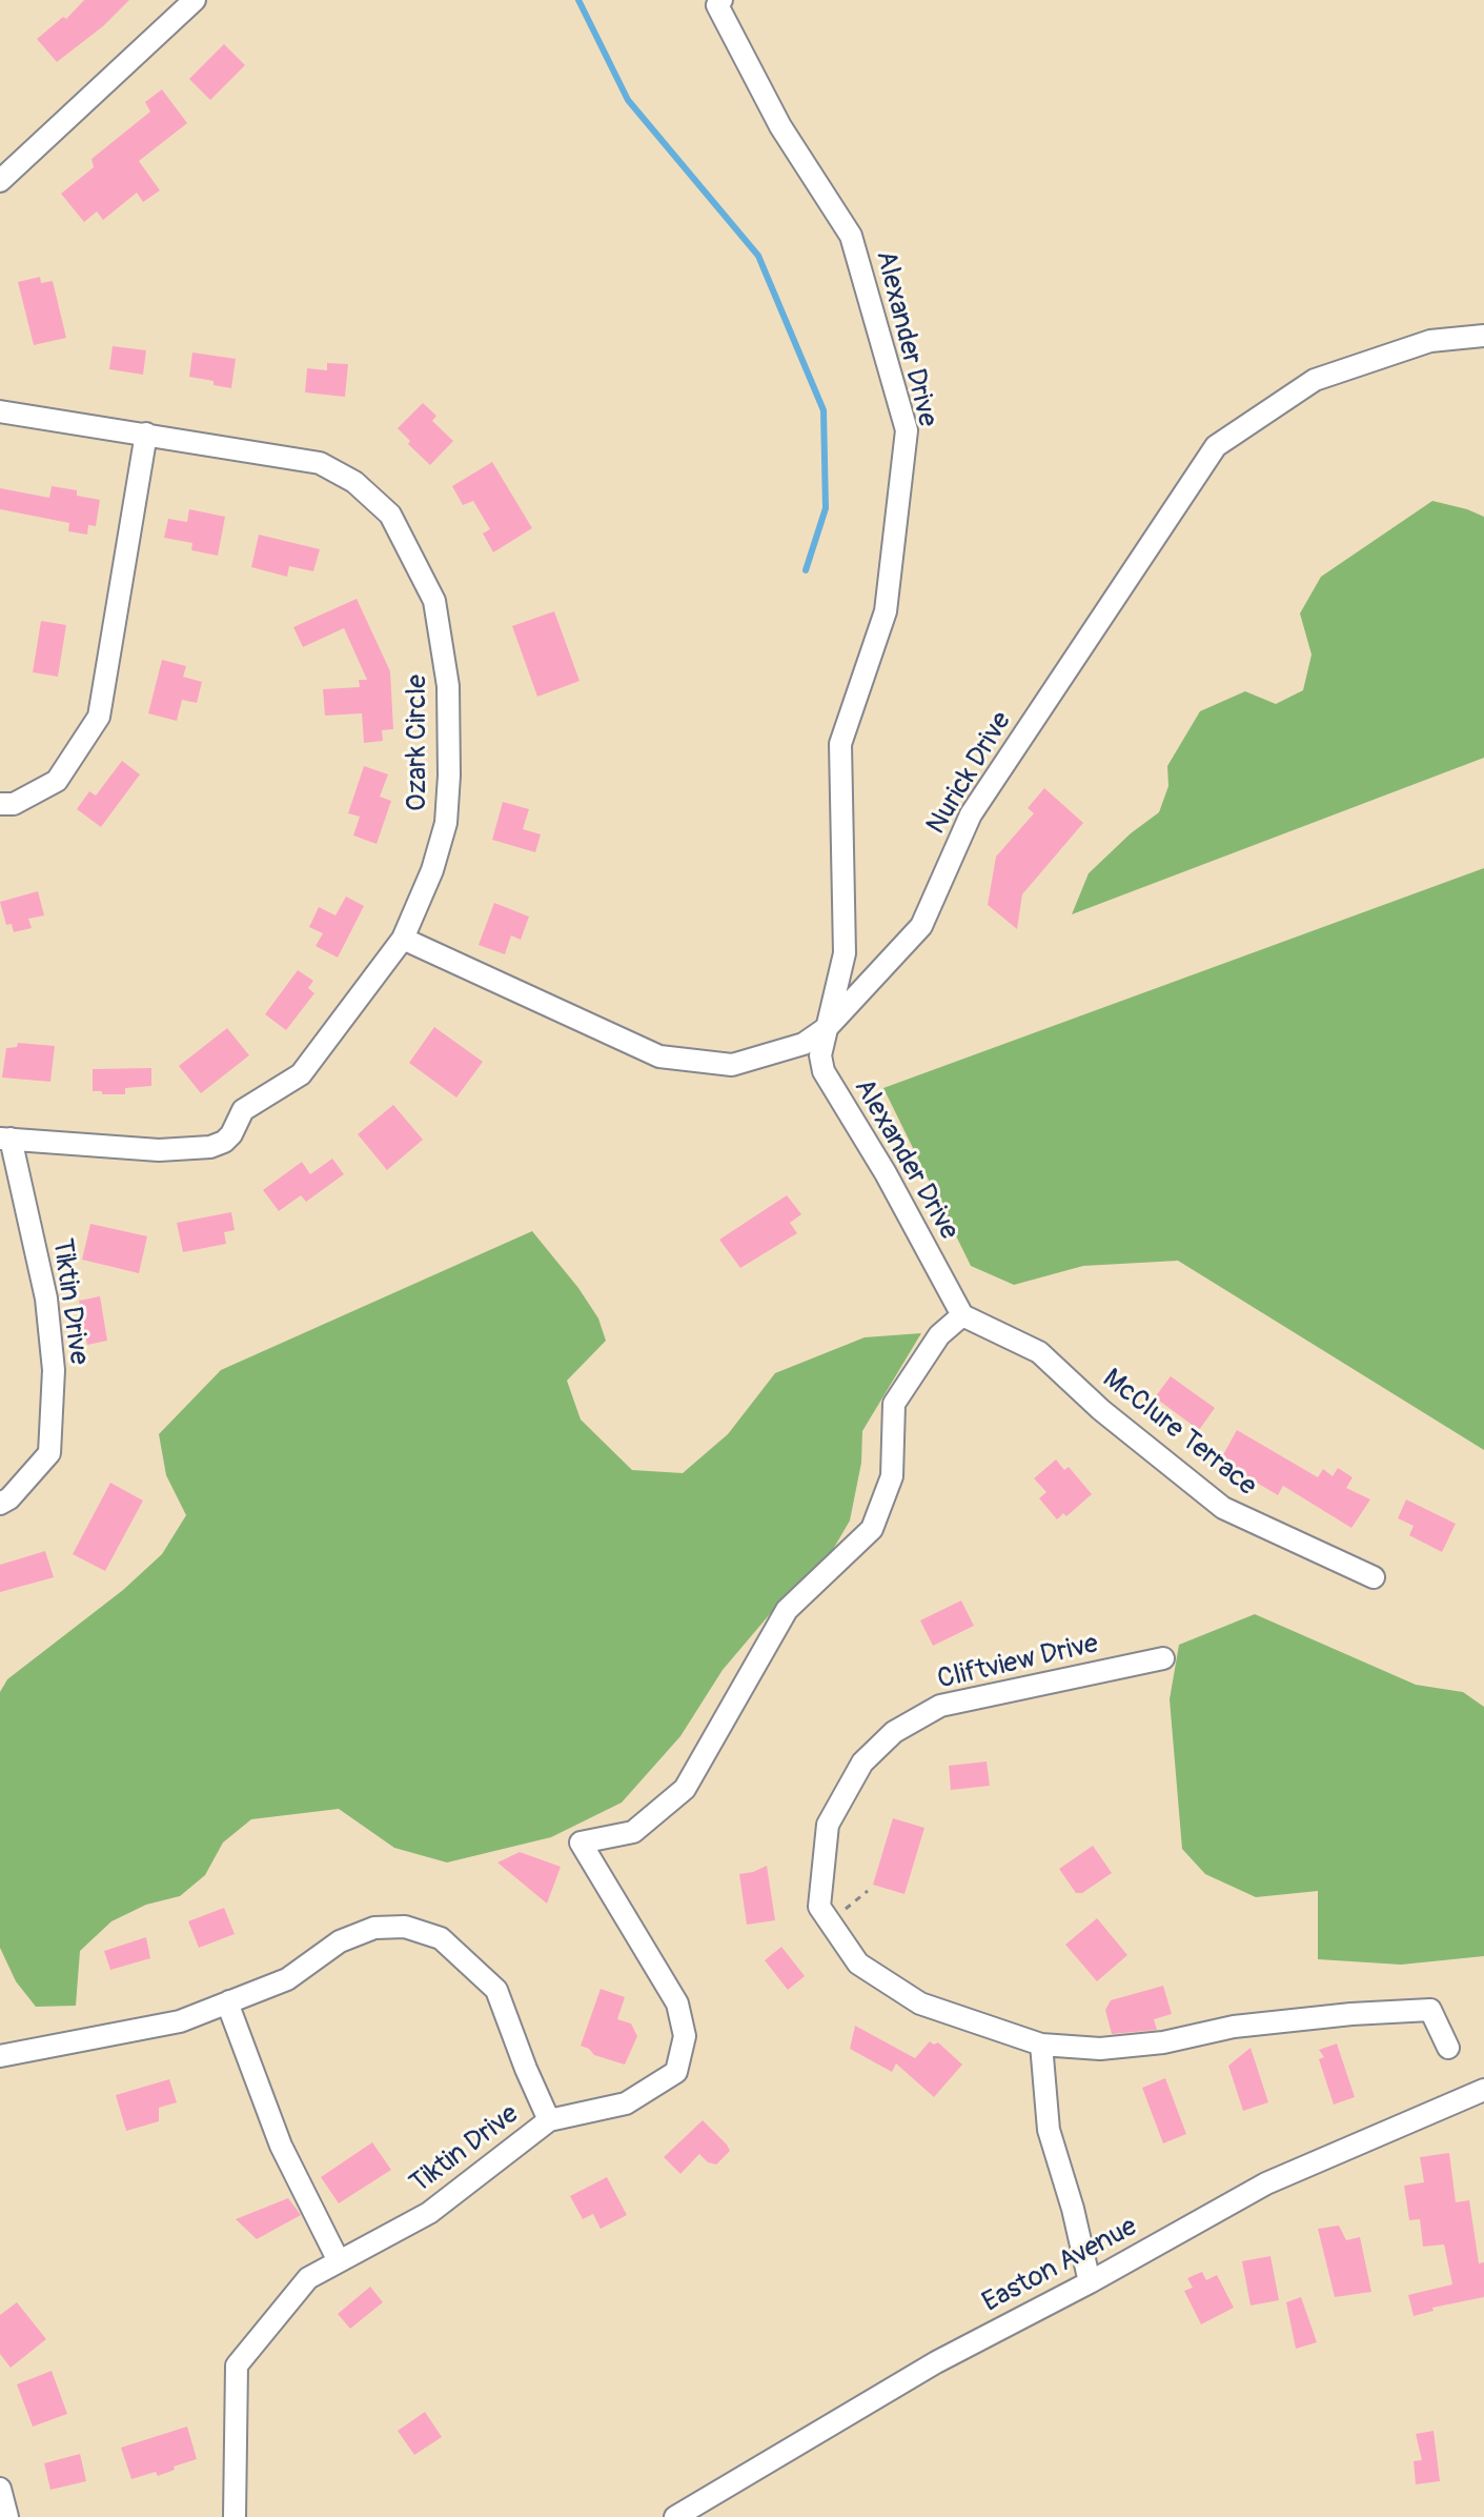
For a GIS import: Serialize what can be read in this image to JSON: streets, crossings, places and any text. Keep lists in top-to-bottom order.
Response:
{
  "streets": {
    "street": [
      "Alexander Drive",
      "Ozark Circle",
      "Nurick Drive",
      "Tiktin Drive",
      "McClure Terrace",
      "Cliftview Drive",
      "Easton Avenue"
    ]
  },
  "crossings": [
    ["Alexander Drive", "Nurick Drive"],
    ["Alexander Drive", "McClure Terrace"],
    ["Ozark Circle", "Nurick Drive"],
    ["Ozark Circle", "Tiktin Drive"]
  ]
}
